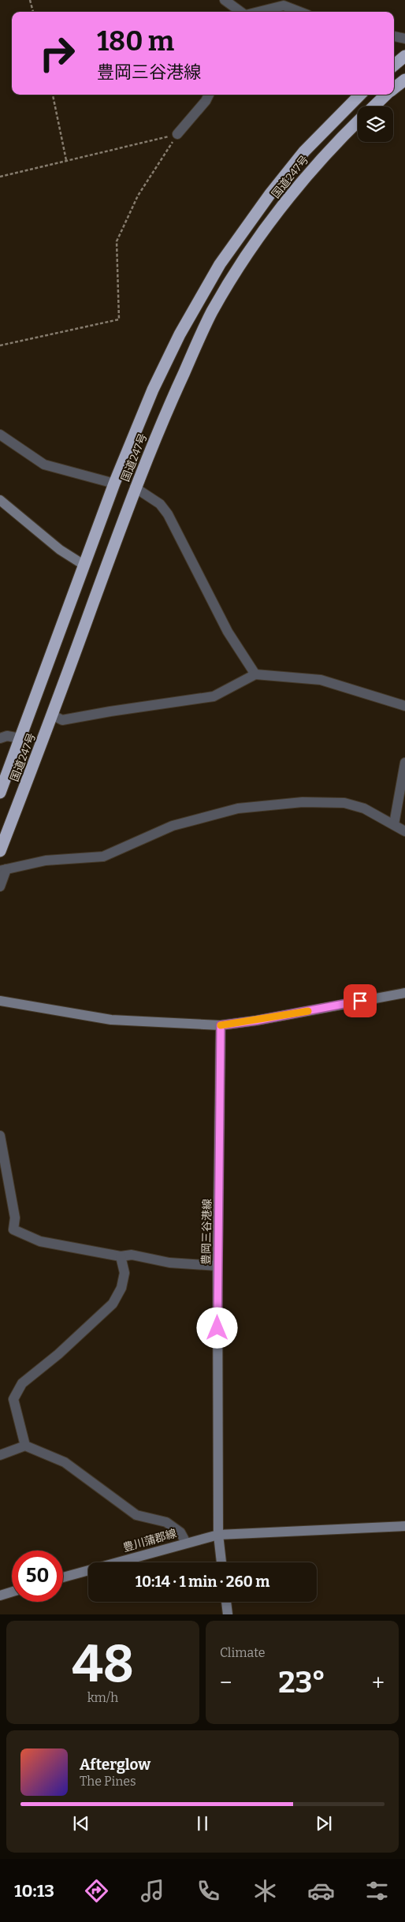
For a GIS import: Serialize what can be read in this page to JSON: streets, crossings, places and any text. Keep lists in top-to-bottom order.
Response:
{
  "streets": {
    "highway": ["国道247号"],
    "main road": ["豊岡三谷港線", "豊川蒲郡線"]
  },
  "crossings": [
    ["豊岡三谷港線", "豊川蒲郡線"]
  ],
  "page": {
    "turn": ["180 m", "豊岡三谷港線"],
    "limit": "50",
    "trip": "10:14 · 1 min · 260 m",
    "tile": [
      ["48", "km/h"],
      "Climate"
    ],
    "heat": ["−", "23°", "+"],
    "song": ["Afterglow", "The Pines"],
    "tabs": "10:13"
  }
}
